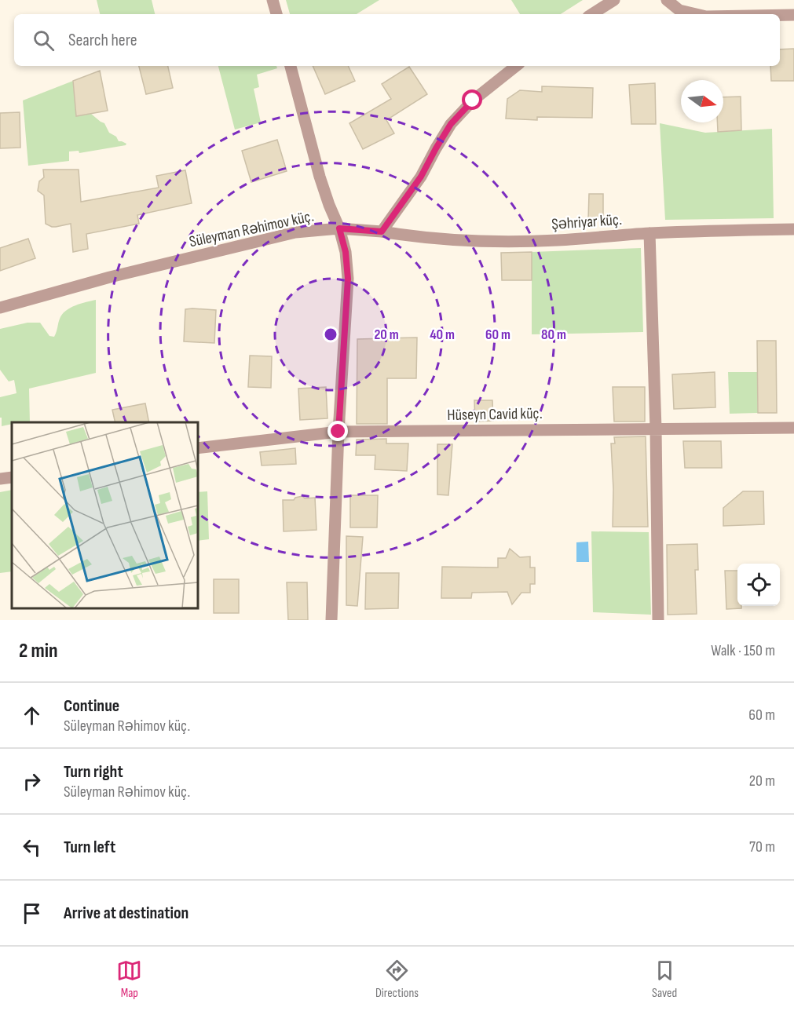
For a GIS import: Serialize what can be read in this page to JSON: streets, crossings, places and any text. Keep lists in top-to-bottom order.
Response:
{
  "streets": {
    "street": ["Şəhriyar küç.", "Süleyman Rəhimov küç.", "Hüseyn Cavid küç."]
  },
  "crossings": [
    ["Şəhriyar küç.", "Süleyman Rəhimov küç."]
  ],
  "north": "right",
  "page": {
    "search": "Search here",
    "heading": ["2 min", "Walk · 150 m"],
    "list": [
      ["Continue", "Süleyman Rəhimov küç.", "60 m"],
      ["Turn right", "Süleyman Rəhimov küç.", "20 m"],
      ["Turn left", "70 m"],
      "Arrive at destination"
    ],
    "nav": ["Map", "Directions", "Saved"]
  },
  "rings": [
    "20 m",
    "40 m",
    "60 m",
    "80 m"
  ]
}
